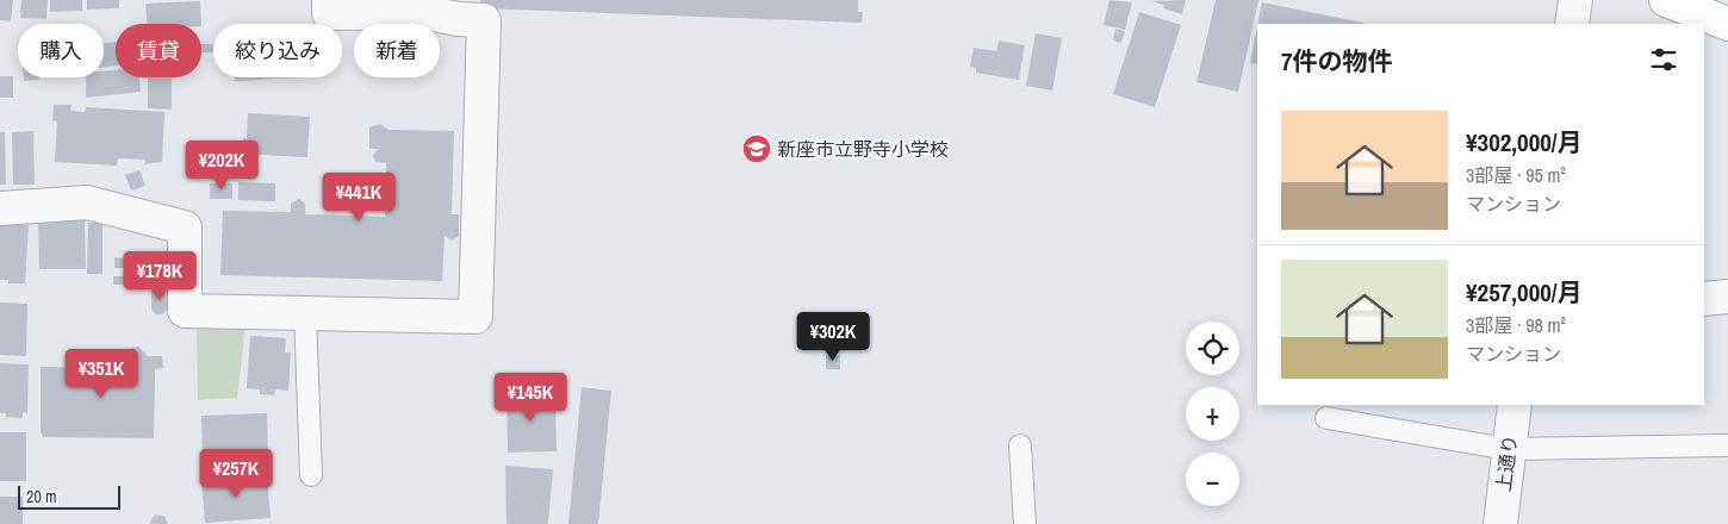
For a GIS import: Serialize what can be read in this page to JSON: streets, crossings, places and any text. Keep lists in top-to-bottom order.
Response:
{
  "streets": {
    "street": ["上通り"]
  },
  "places": {
    "school or university": ["新座市立野寺小学校"]
  },
  "scale_bar": "20 m",
  "page": {
    "chip": [
      "購入",
      "賃貸",
      "絞り込み",
      "新着"
    ],
    "heading": "7件の物件",
    "list": [
      {
        "name": "¥302,000/月",
        "note": "3部屋 · 95 m² · マンション"
      },
      {
        "name": "¥257,000/月",
        "note": "3部屋 · 98 m² · マンション"
      }
    ],
    "price": [
      "¥202K",
      "¥441K",
      "¥178K",
      "¥302K",
      "¥351K",
      "¥145K",
      "¥257K"
    ],
    "map_buttons": ["+", "−"],
    "scale": "20 m"
  }
}
